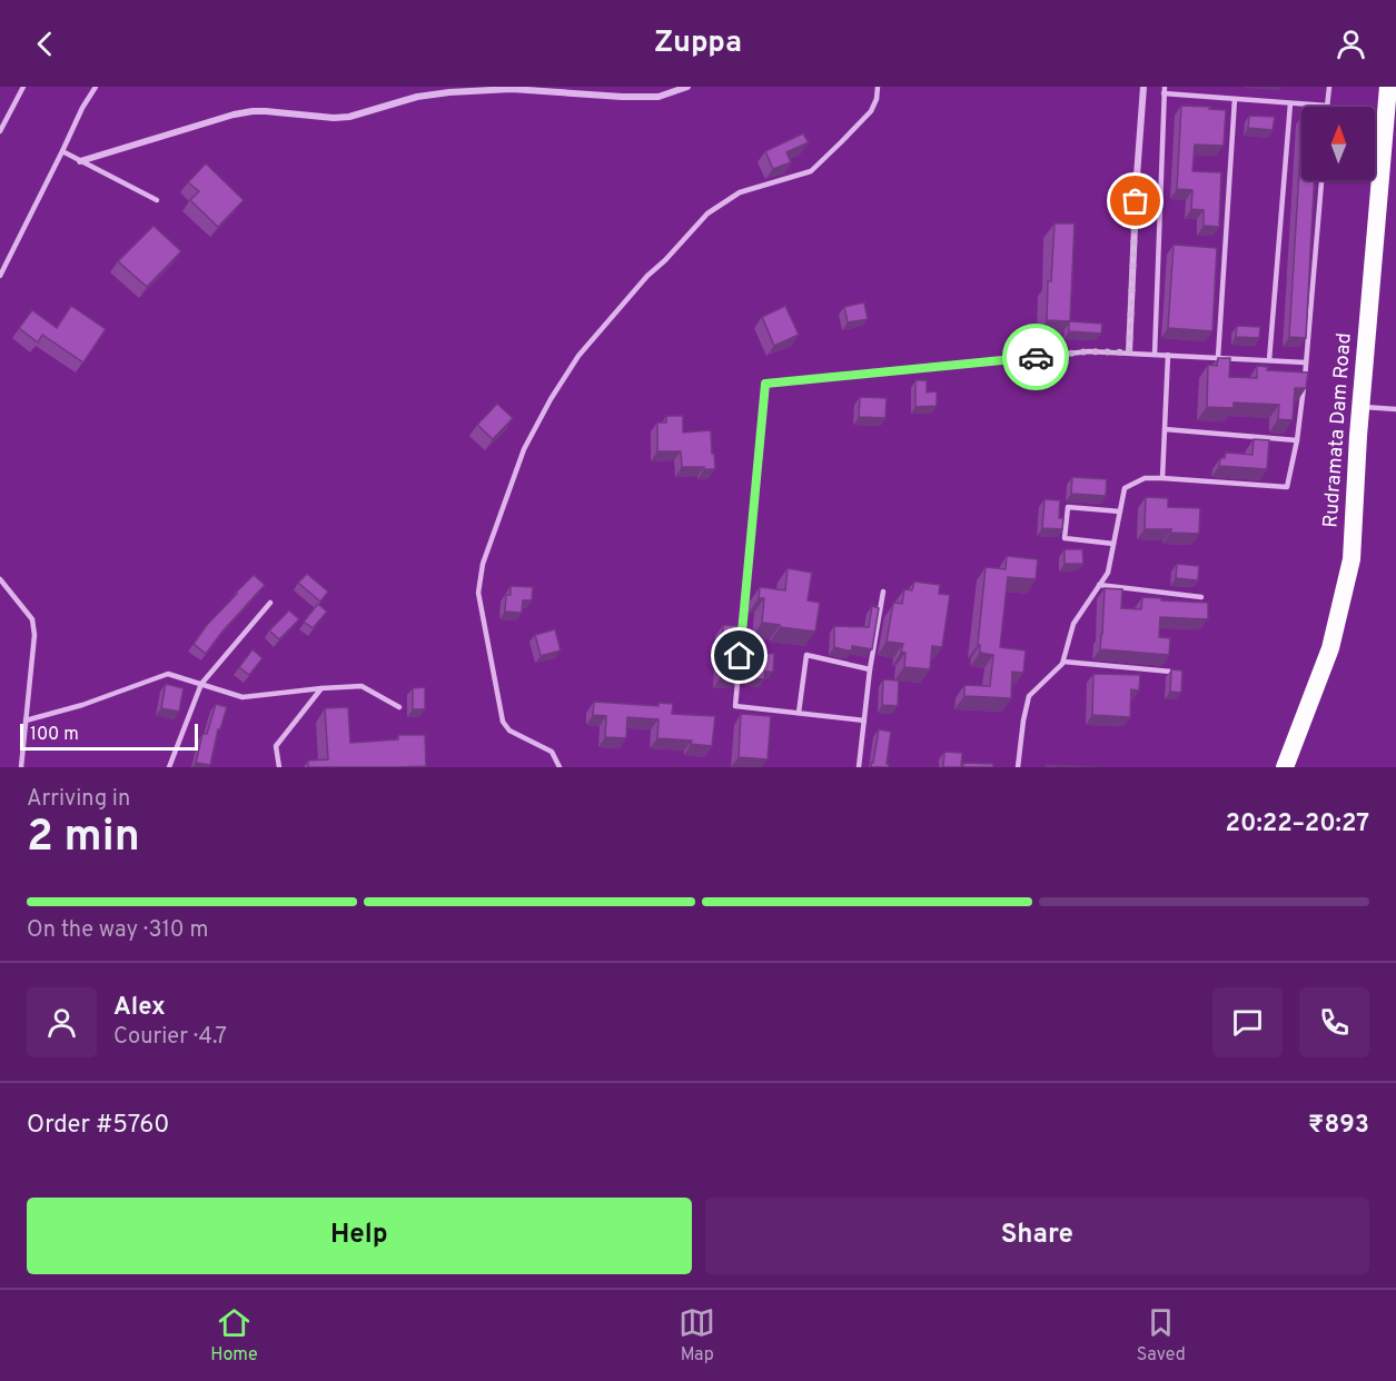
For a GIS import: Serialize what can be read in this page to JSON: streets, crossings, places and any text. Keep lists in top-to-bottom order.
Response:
{
  "streets": {
    "highway": ["Rudramata Dam Road"]
  },
  "scale_bar": "100 m",
  "north": "top",
  "page": {
    "header": "Zuppa",
    "scale": "100 m",
    "heading": ["2 min", "Arriving in", "20:22–20:27"],
    "panel": [
      "Alex",
      "Courier · 4.7",
      "Order #5760",
      "₹893"
    ],
    "bar": "On the way · 310 m",
    "buttons": ["Help", "Share"],
    "tabs": ["Home", "Map", "Saved"]
  }
}
